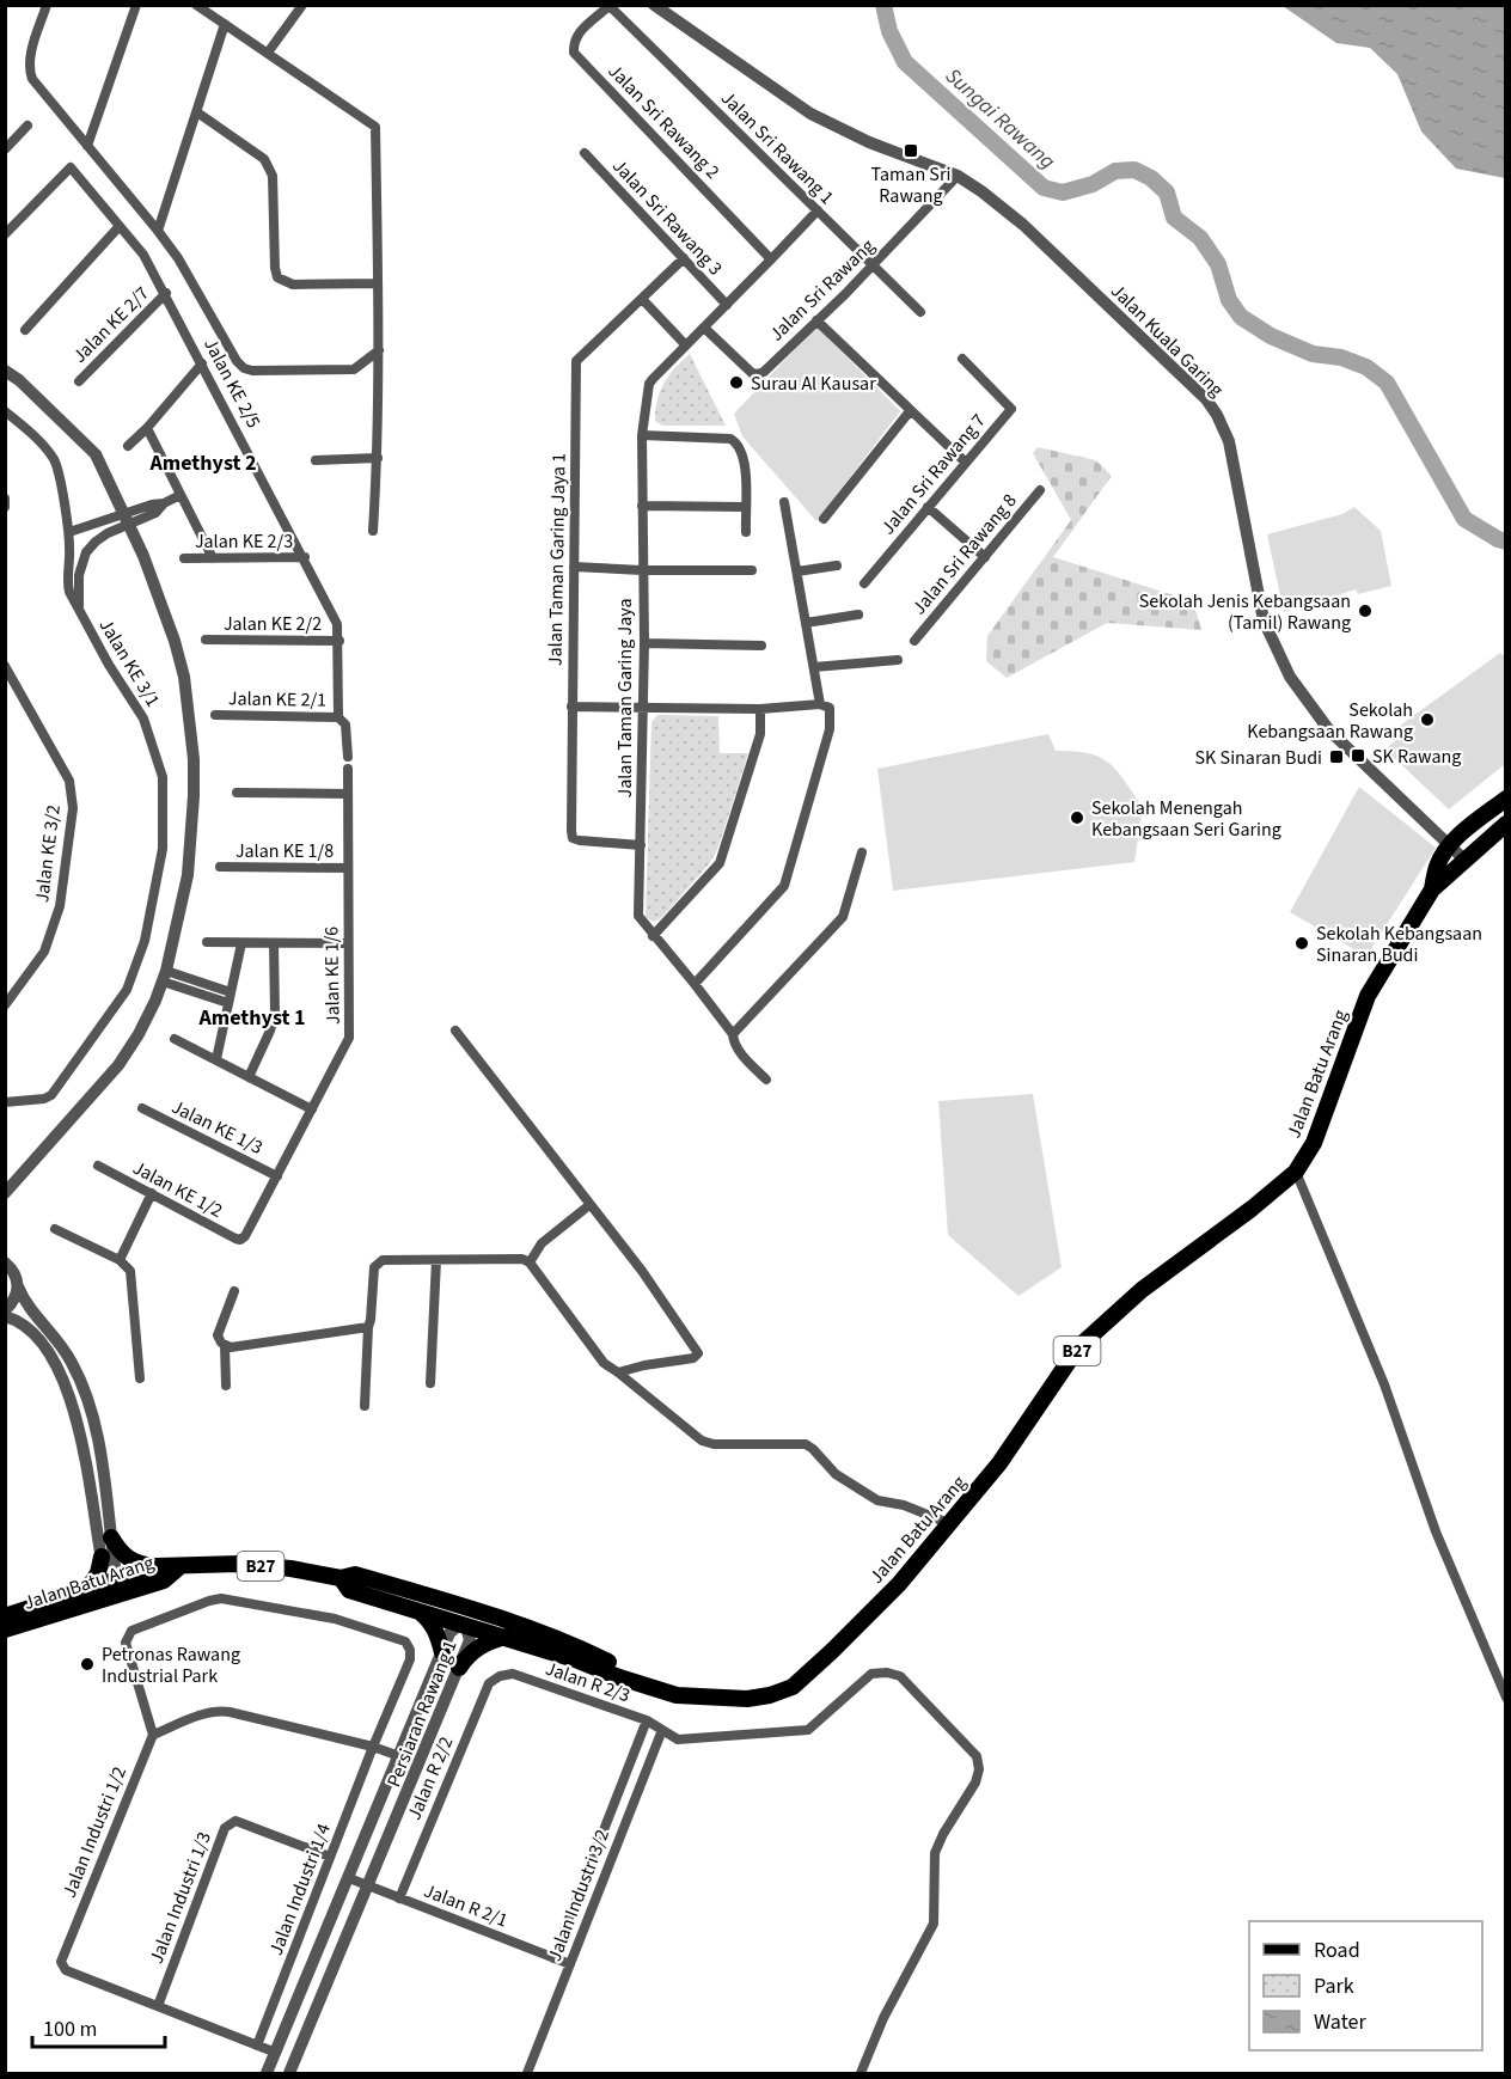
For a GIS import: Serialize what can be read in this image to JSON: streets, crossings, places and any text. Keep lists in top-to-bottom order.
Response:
{
  "streets": {
    "main road": ["Jalan Batu Arang", "B27"],
    "street": [
      "Jalan Sri Rawang 2",
      "Jalan Sri Rawang 1",
      "Jalan Sri Rawang 3",
      "Jalan Sri Rawang",
      "Jalan KE 2/7",
      "Jalan Kuala Garing",
      "Jalan KE 2/5",
      "Jalan Sri Rawang 7",
      "Jalan KE 2/3",
      "Jalan Sri Rawang 8",
      "Jalan Taman Garing Jaya 1",
      "Jalan KE 2/2",
      "Jalan KE 3/1",
      "Jalan KE 2/1",
      "Jalan Taman Garing Jaya",
      "Jalan KE 1/8",
      "Jalan KE 3/2",
      "Jalan KE 1/6",
      "Jalan KE 1/3",
      "Jalan KE 1/2",
      "Jalan R 2/3",
      "Persiaran Rawang 1",
      "Jalan R 2/2",
      "Jalan Industri 1/2",
      "Jalan Industri 1/4",
      "Jalan Industri 3/2",
      "Jalan Industri 1/3",
      "Jalan R 2/1"
    ]
  },
  "crossings": [
    ["Jalan Sri Rawang 2", "Jalan Sri Rawang 1"],
    ["Jalan Sri Rawang 2", "Jalan Taman Garing Jaya"],
    ["Jalan Sri Rawang 1", "Jalan Sri Rawang"],
    ["Jalan Sri Rawang 1", "Jalan Taman Garing Jaya"],
    ["Jalan Sri Rawang 3", "Jalan Taman Garing Jaya 1"],
    ["Jalan Sri Rawang 3", "Jalan Taman Garing Jaya"],
    ["Jalan Sri Rawang", "Jalan Kuala Garing"],
    ["Jalan Sri Rawang", "Jalan Taman Garing Jaya"],
    ["Jalan KE 2/7", "Jalan KE 2/5"],
    ["Jalan Kuala Garing", "Jalan Batu Arang"],
    ["Jalan KE 2/5", "Jalan KE 2/3"],
    ["Jalan KE 2/5", "Jalan KE 2/2"],
    ["Jalan KE 2/5", "Jalan KE 2/1"],
    ["Jalan Taman Garing Jaya 1", "Jalan Taman Garing Jaya"],
    ["Jalan KE 1/8", "Jalan KE 1/6"],
    ["Jalan KE 1/6", "Jalan KE 1/3"],
    ["Jalan KE 1/6", "Jalan KE 1/2"],
    ["Jalan Batu Arang", "Persiaran Rawang 1"],
    ["Jalan R 2/3", "Jalan R 2/2"],
    ["Jalan R 2/3", "Jalan Industri 3/2"],
    ["Persiaran Rawang 1", "Jalan Industri 1/2"],
    ["Persiaran Rawang 1", "Jalan R 2/1"],
    ["Jalan R 2/2", "Jalan R 2/1"],
    ["Jalan Industri 1/2", "Jalan Industri 1/4"],
    ["Jalan Industri 1/2", "Jalan Industri 1/3"],
    ["Jalan Industri 1/4", "Jalan Industri 1/3"],
    ["Jalan Industri 3/2", "Jalan R 2/1"]
  ],
  "districts": ["Amethyst 2", "Amethyst 1"],
  "water": ["Sungai Rawang"],
  "places": {
    "transit": ["Taman Sri Rawang", "SK Rawang", "SK Sinaran Budi"],
    "other": [
      "Surau Al Kausar",
      "Sekolah Jenis Kebangsaan (Tamil) Rawang",
      "Sekolah Kebangsaan Rawang",
      "Sekolah Menengah Kebangsaan Seri Garing",
      "Sekolah Kebangsaan Sinaran Budi",
      "Petronas Rawang Industrial Park"
    ]
  },
  "legend": ["Road", "Park", "Water"],
  "scale_bar": "100 m"
}
